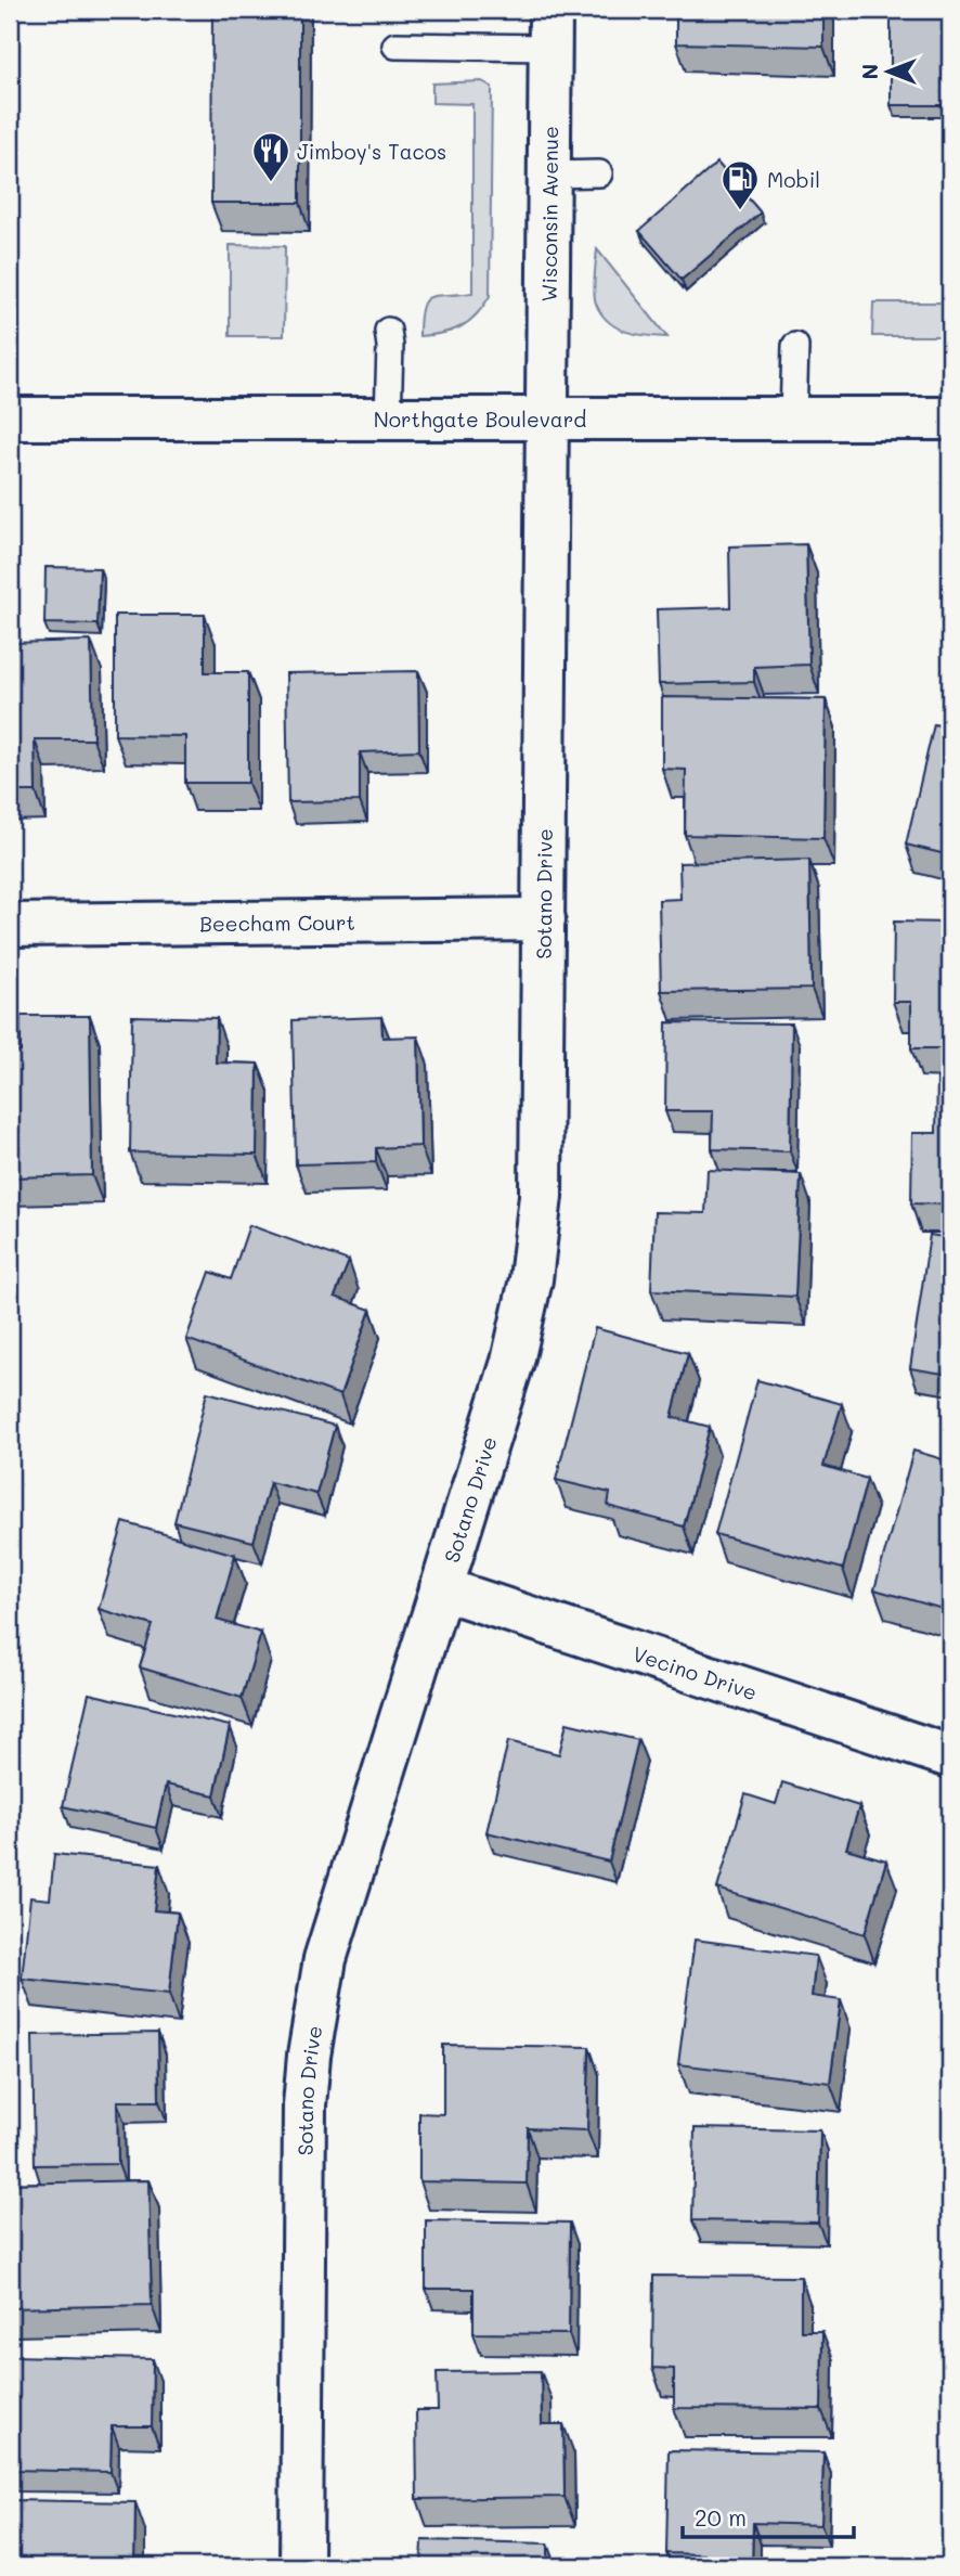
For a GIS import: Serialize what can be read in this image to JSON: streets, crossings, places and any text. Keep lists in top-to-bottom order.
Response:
{
  "streets": {
    "street": [
      "Wisconsin Avenue",
      "Northgate Boulevard",
      "Sotano Drive",
      "Beecham Court",
      "Vecino Drive"
    ]
  },
  "crossings": [
    ["Wisconsin Avenue", "Northgate Boulevard"],
    ["Wisconsin Avenue", "Sotano Drive"],
    ["Northgate Boulevard", "Sotano Drive"],
    ["Sotano Drive", "Beecham Court"],
    ["Sotano Drive", "Vecino Drive"]
  ],
  "places": {
    "restaurant": ["Jimboy's Tacos"],
    "fuel station": ["Mobil"]
  },
  "scale_bar": "20 m",
  "north": "left"
}
